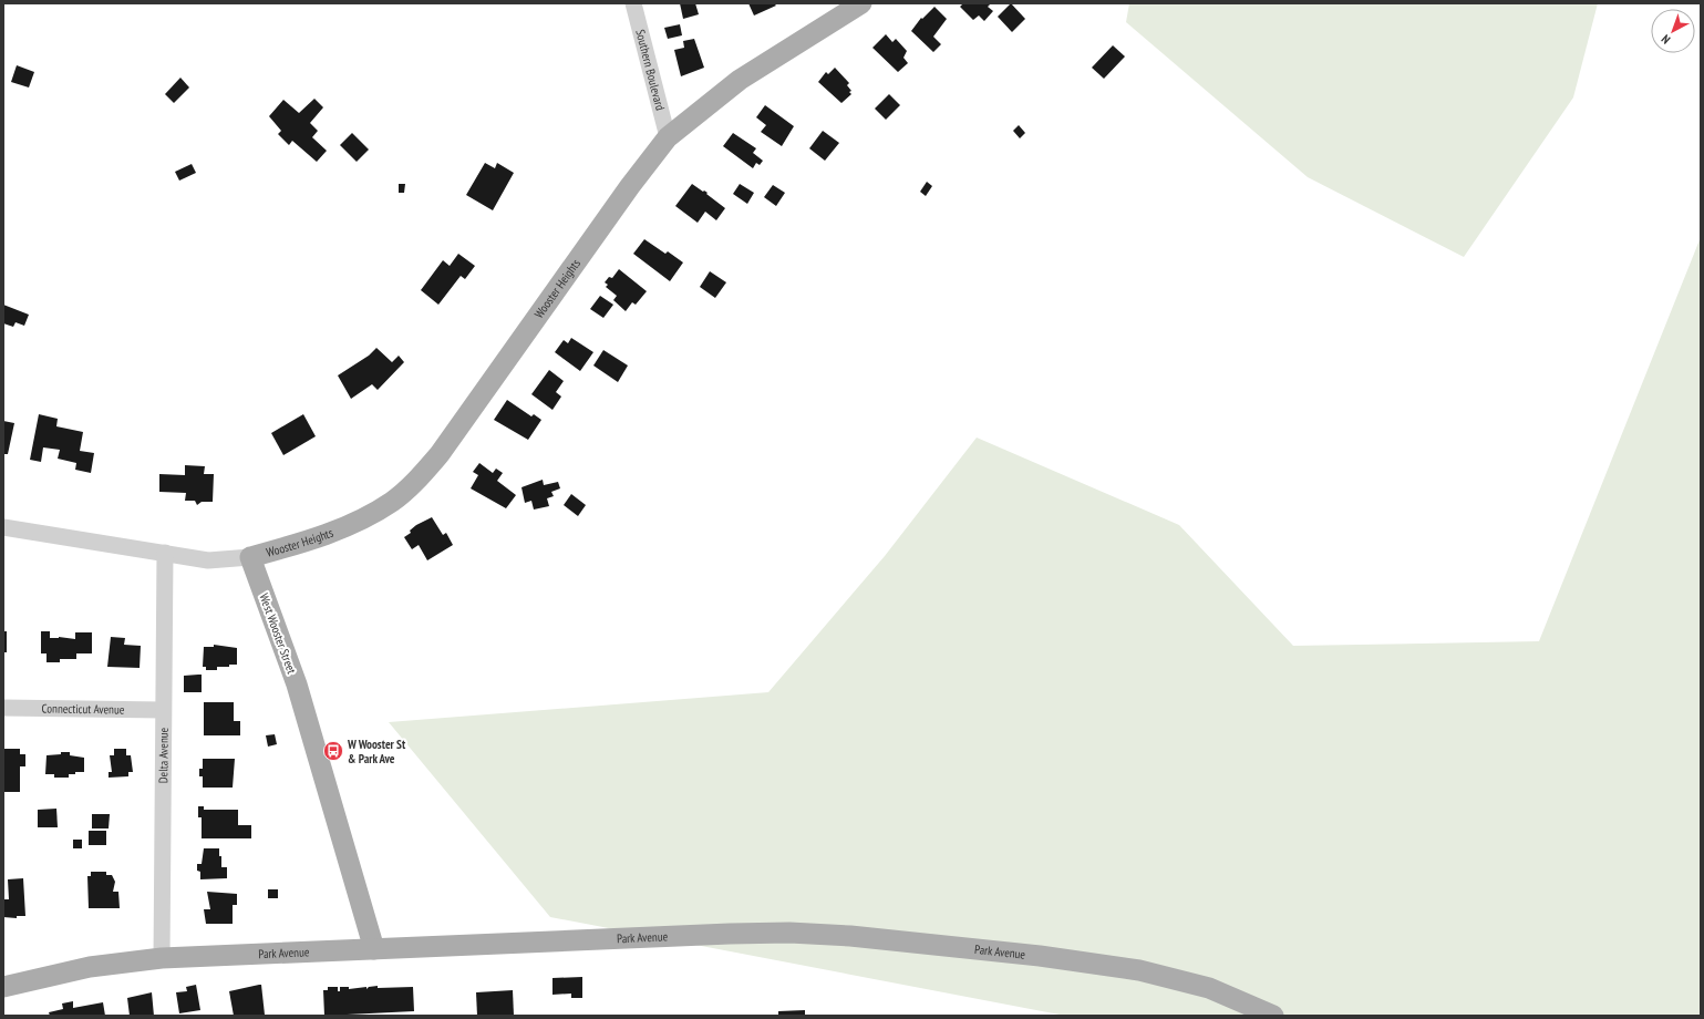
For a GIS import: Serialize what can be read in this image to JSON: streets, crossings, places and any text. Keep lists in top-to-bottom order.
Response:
{
  "streets": {
    "main road": ["Wooster Heights", "West Wooster Street", "Park Avenue"],
    "street": ["Southern Boulevard", "Connecticut Avenue", "Delta Avenue"]
  },
  "crossings": [
    ["Southern Boulevard", "Wooster Heights"],
    ["Wooster Heights", "West Wooster Street"],
    ["West Wooster Street", "Park Avenue"],
    ["Connecticut Avenue", "Delta Avenue"],
    ["Delta Avenue", "Park Avenue"]
  ],
  "places": {
    "bus stop": ["W Wooster St & Park Ave"]
  },
  "north": "bottom left"
}
